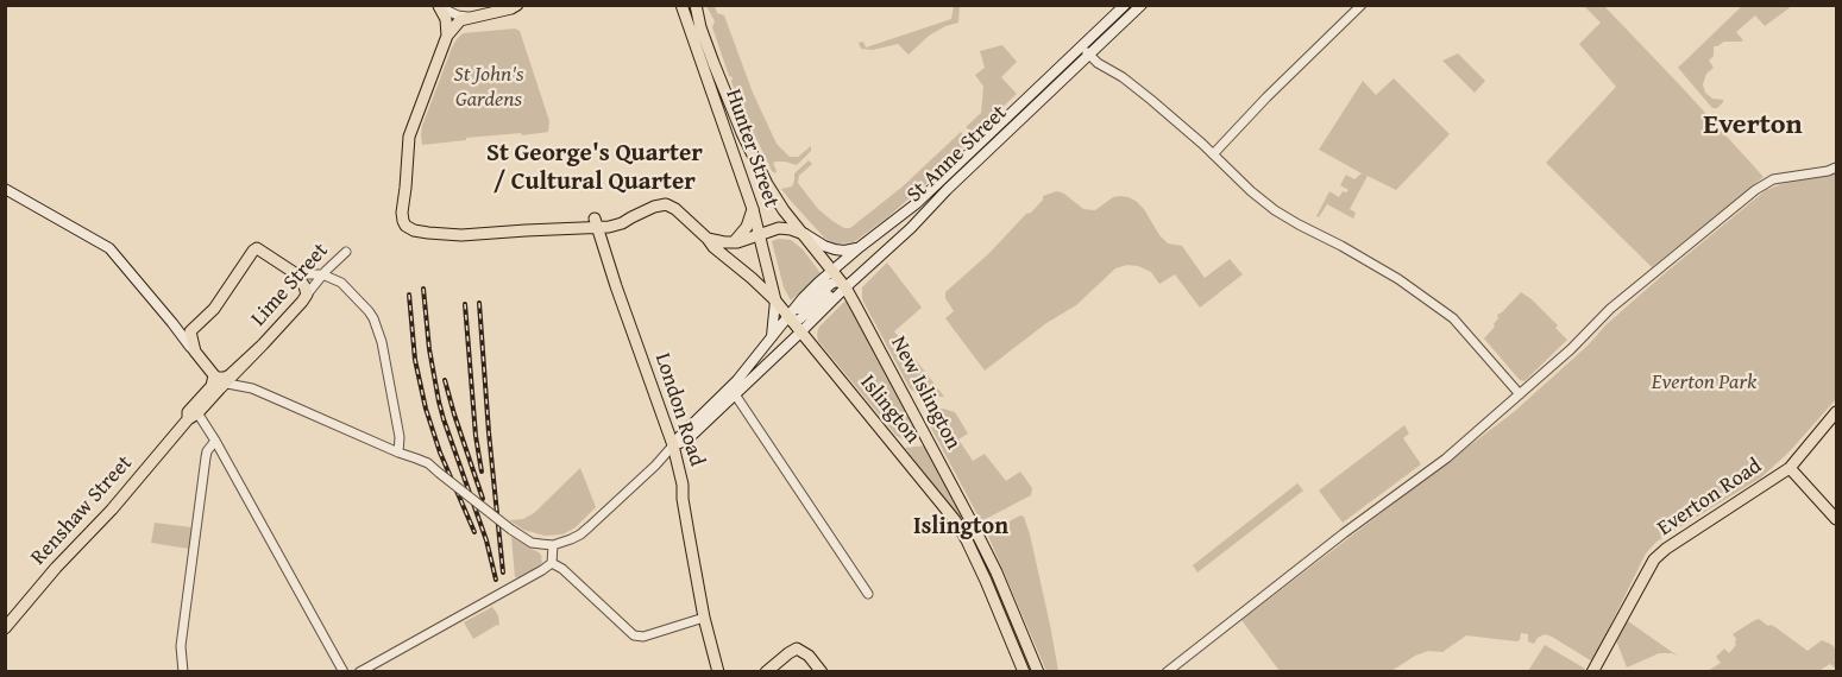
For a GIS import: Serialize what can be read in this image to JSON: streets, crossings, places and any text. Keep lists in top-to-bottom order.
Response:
{
  "streets": {
    "main road": [
      "Hunter Street",
      "St Anne Street",
      "Lime Street",
      "New Islington",
      "London Road",
      "Islington",
      "Everton Road",
      "Renshaw Street"
    ]
  },
  "crossings": [
    ["Hunter Street", "New Islington"],
    ["Hunter Street", "Islington"],
    ["St Anne Street", "New Islington"],
    ["St Anne Street", "London Road"],
    ["St Anne Street", "Islington"],
    ["London Road", "Islington"]
  ],
  "districts": ["Everton", "St George's Quarter / Cultural Quarter", "Islington"],
  "parks": ["St John's Gardens", "Everton Park"]
}
